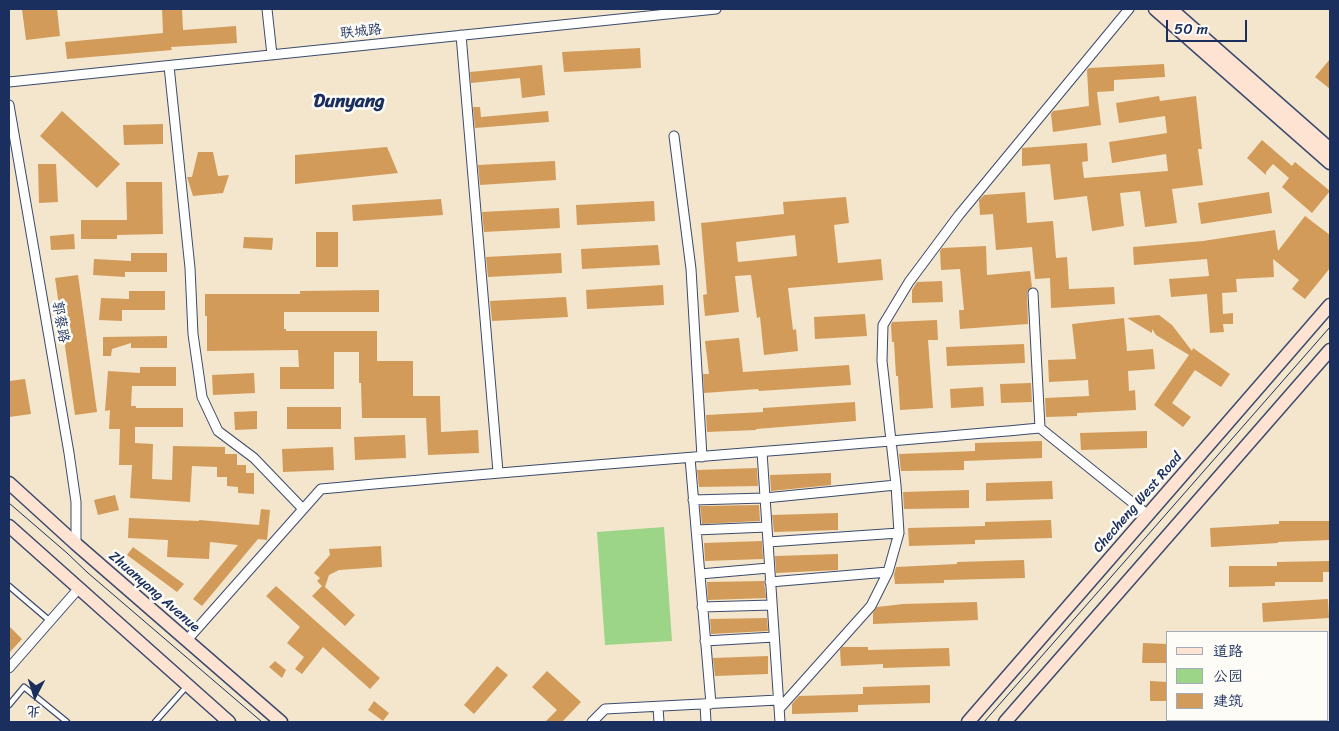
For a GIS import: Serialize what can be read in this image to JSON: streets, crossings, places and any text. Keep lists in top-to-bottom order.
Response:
{
  "streets": {
    "main road": ["Checheng West Road", "Zhuanyang Avenue"],
    "street": ["联城路", "郭蔡路"]
  },
  "crossings": [
    ["郭蔡路", "Zhuanyang Avenue"]
  ],
  "districts": ["Dunyang"],
  "legend": ["道路", "公园", "建筑"],
  "scale_bar": "50 m",
  "north": "bottom"
}
